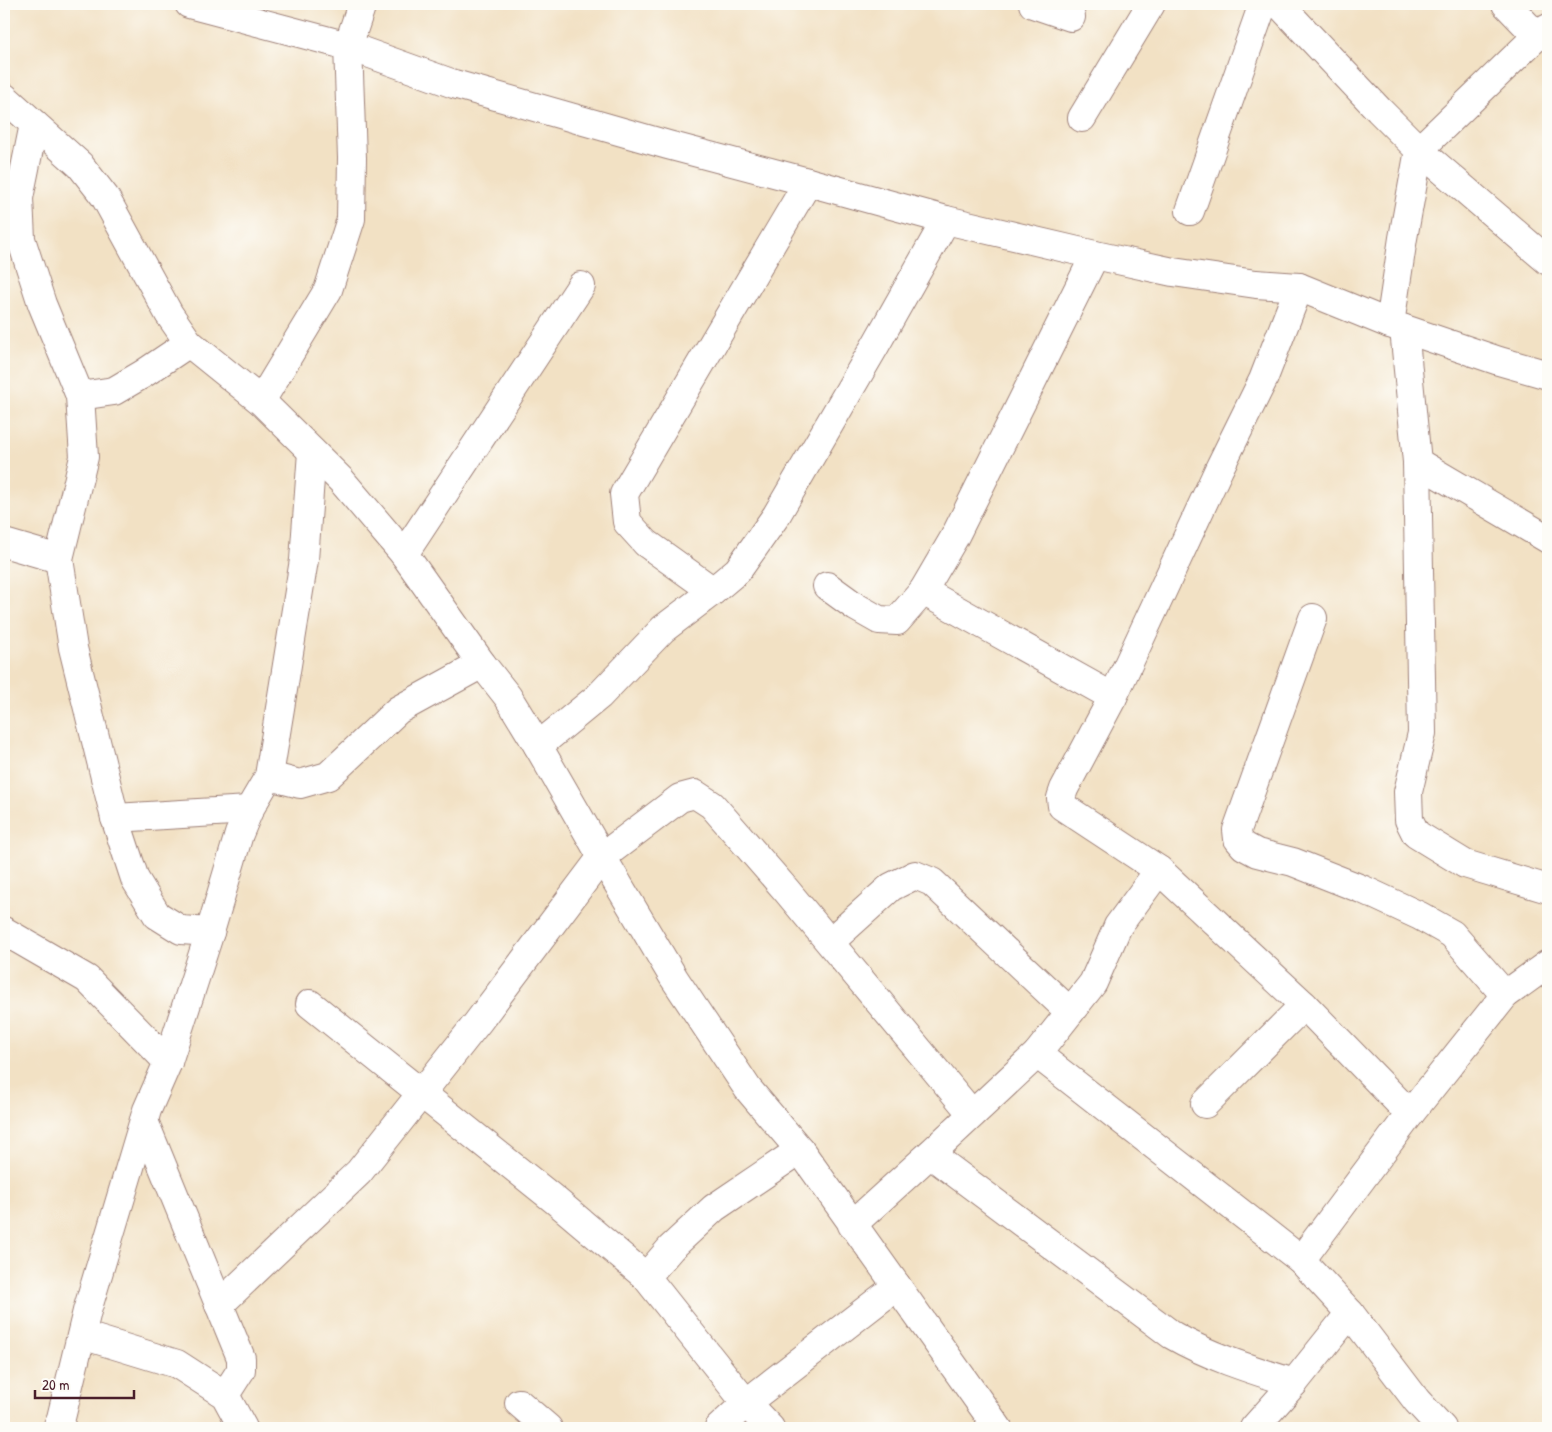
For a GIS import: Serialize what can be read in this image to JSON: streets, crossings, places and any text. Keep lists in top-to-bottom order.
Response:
{
  "scale_bar": "20 m"
}
